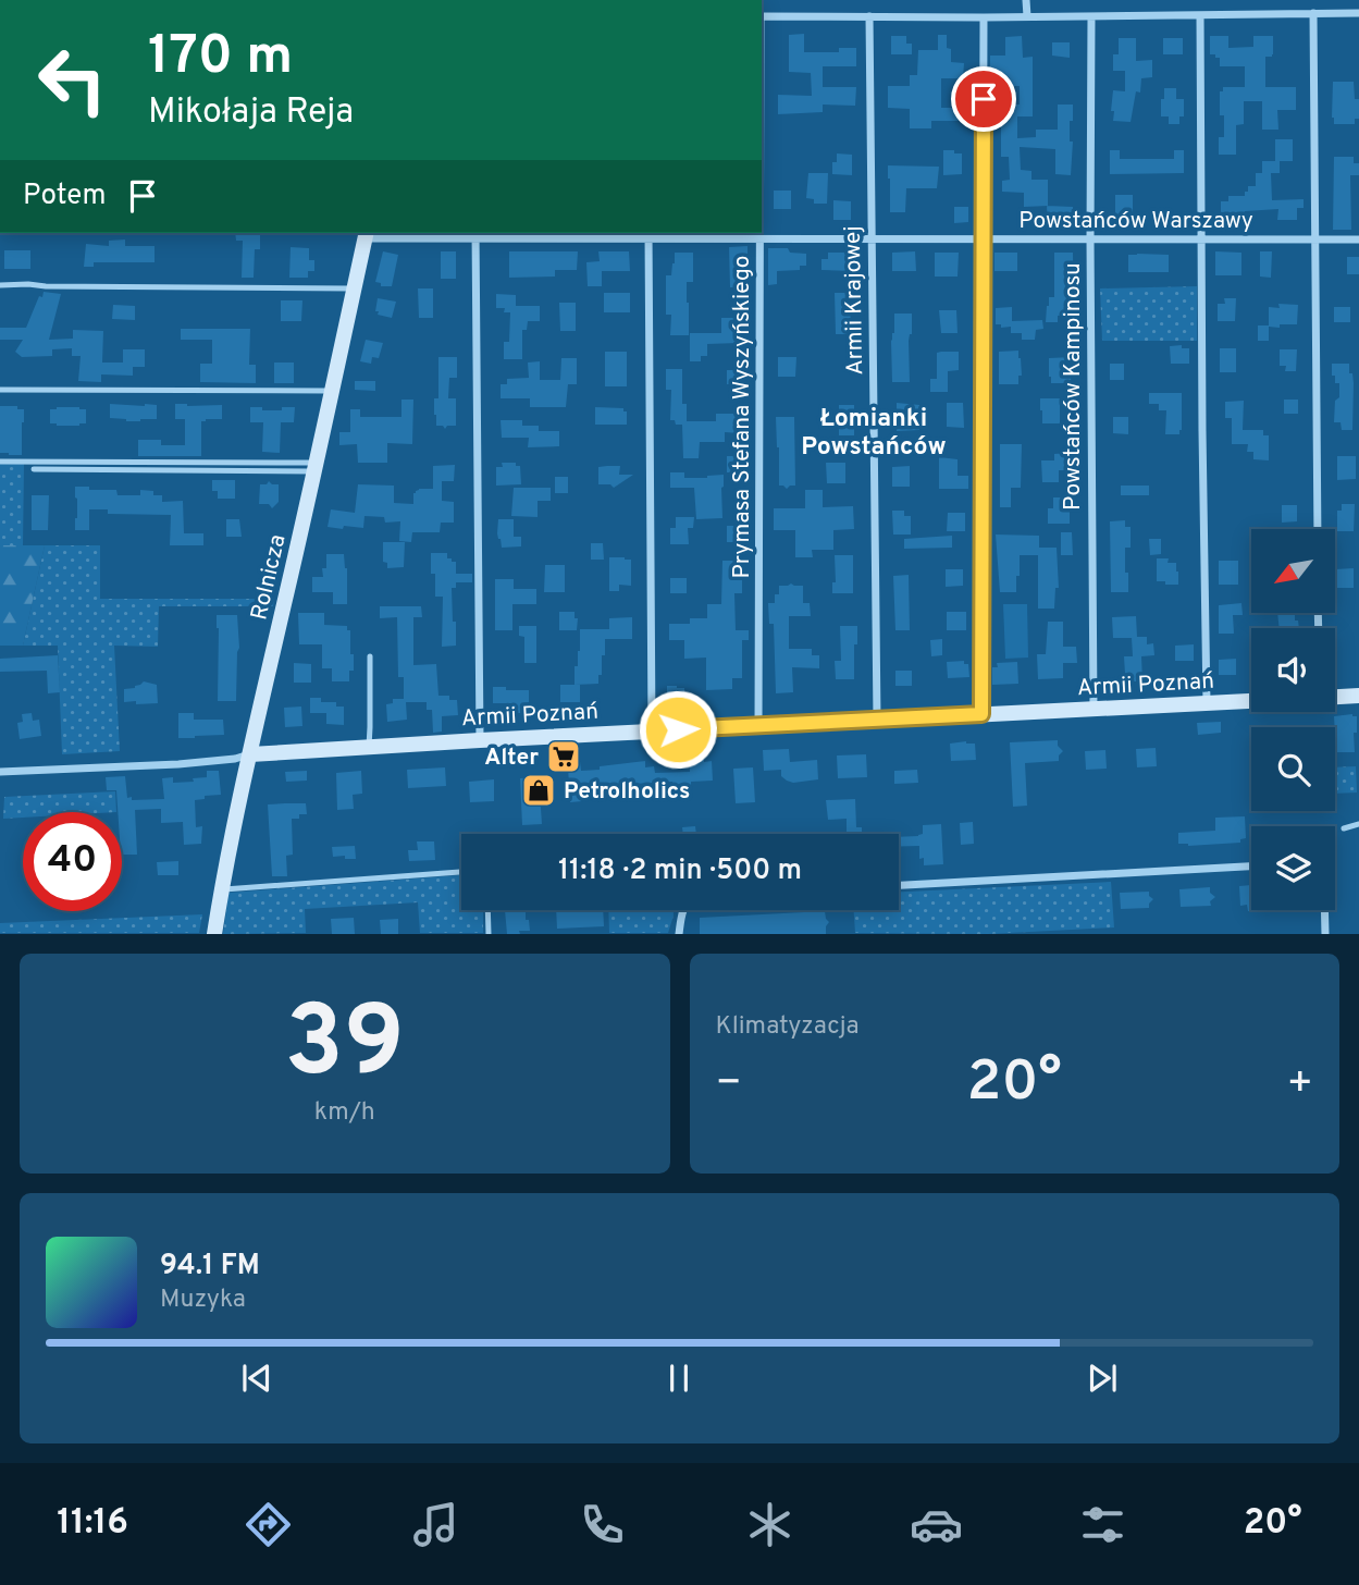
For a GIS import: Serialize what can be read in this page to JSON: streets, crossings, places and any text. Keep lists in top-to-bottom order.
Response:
{
  "streets": {
    "street": [
      "Powstańców Warszawy",
      "Armii Krajowej",
      "Powstańców Kampinosu",
      "Prymasa Stefana Wyszyńskiego",
      "Rolnicza",
      "Armii Poznań"
    ]
  },
  "crossings": [
    ["Powstańców Warszawy", "Armii Krajowej"],
    ["Powstańców Warszawy", "Powstańców Kampinosu"],
    ["Powstańców Warszawy", "Prymasa Stefana Wyszyńskiego"],
    ["Powstańców Warszawy", "Rolnicza"],
    ["Armii Krajowej", "Armii Poznań"],
    ["Powstańców Kampinosu", "Armii Poznań"],
    ["Prymasa Stefana Wyszyńskiego", "Armii Poznań"],
    ["Rolnicza", "Armii Poznań"]
  ],
  "districts": ["Łomianki Powstańców"],
  "places": {
    "supermarket": ["Alter"],
    "shop": ["Petrolholics"]
  },
  "north": "bottom left",
  "page": {
    "turn": ["170 m", "Mikołaja Reja"],
    "then": "Potem",
    "limit": "40",
    "trip": "11:18 · 2 min · 500 m",
    "tile": [
      ["39", "km/h"],
      "Klimatyzacja"
    ],
    "heat": ["−", "20°", "+"],
    "song": ["94.1 FM", "Muzyka"],
    "tabs": ["11:16", "20°"]
  }
}
